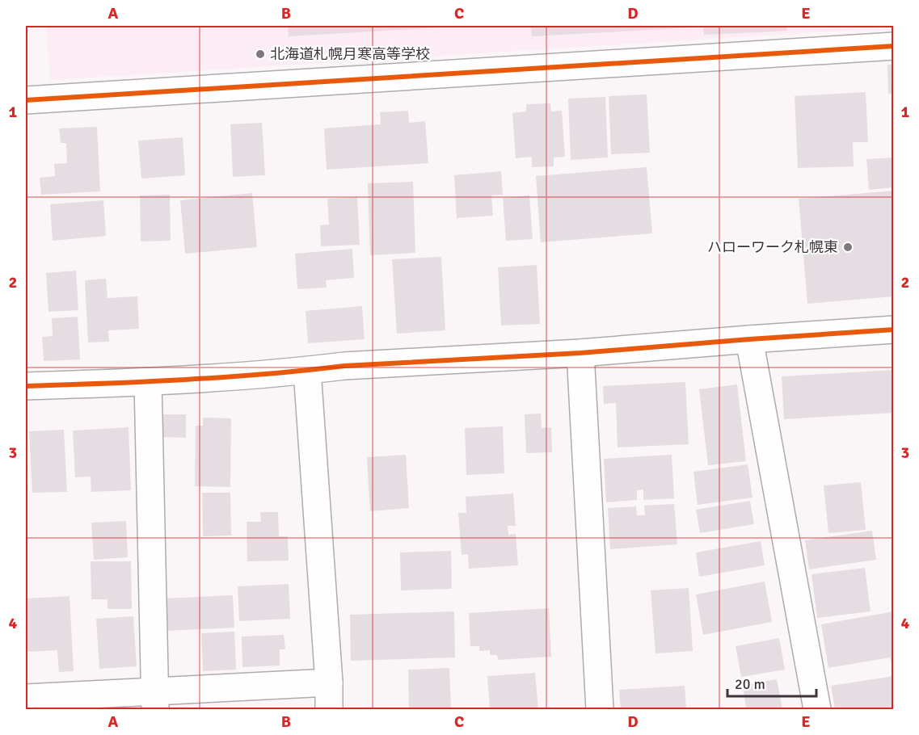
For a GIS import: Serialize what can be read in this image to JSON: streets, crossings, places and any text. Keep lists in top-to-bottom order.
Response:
{
  "places": ["北海道札幌月寒高等学校", "ハローワーク札幌東"],
  "scale_bar": "20 m",
  "grid": {
    "columns": [
      "A",
      "B",
      "C",
      "D",
      "E"
    ],
    "rows": [
      "1",
      "2",
      "3",
      "4"
    ]
  }
}
